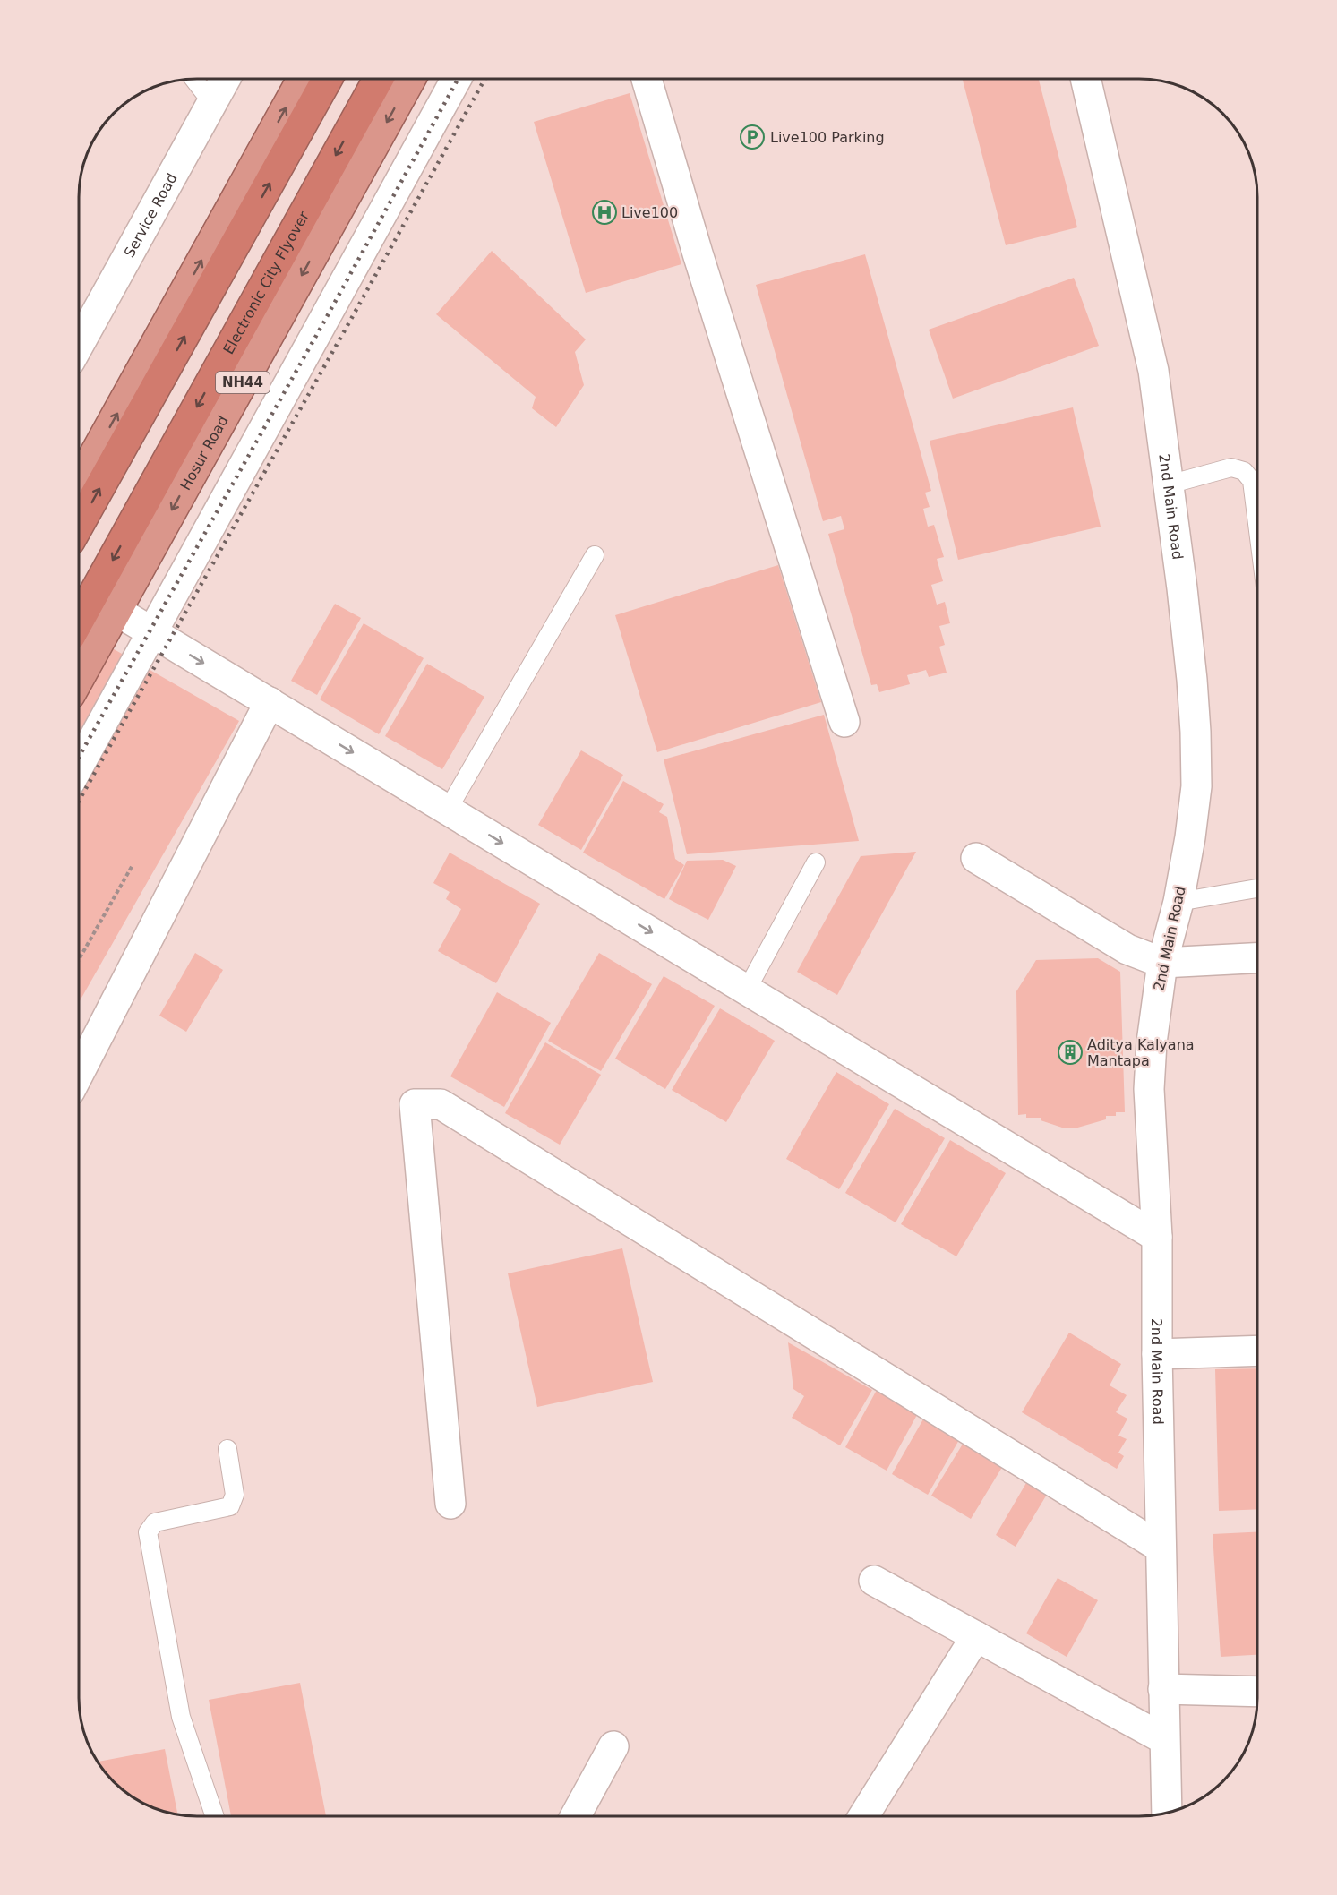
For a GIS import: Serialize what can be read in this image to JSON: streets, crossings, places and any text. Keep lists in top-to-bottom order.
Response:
{
  "streets": {
    "highway": ["Electronic City Flyover", "NH44", "Hosur Road"],
    "street": ["Service Road", "2nd Main Road"]
  },
  "places": {
    "parking": ["Live100 Parking"],
    "hospital": ["Live100"],
    "building": ["Aditya Kalyana Mantapa"]
  }
}
